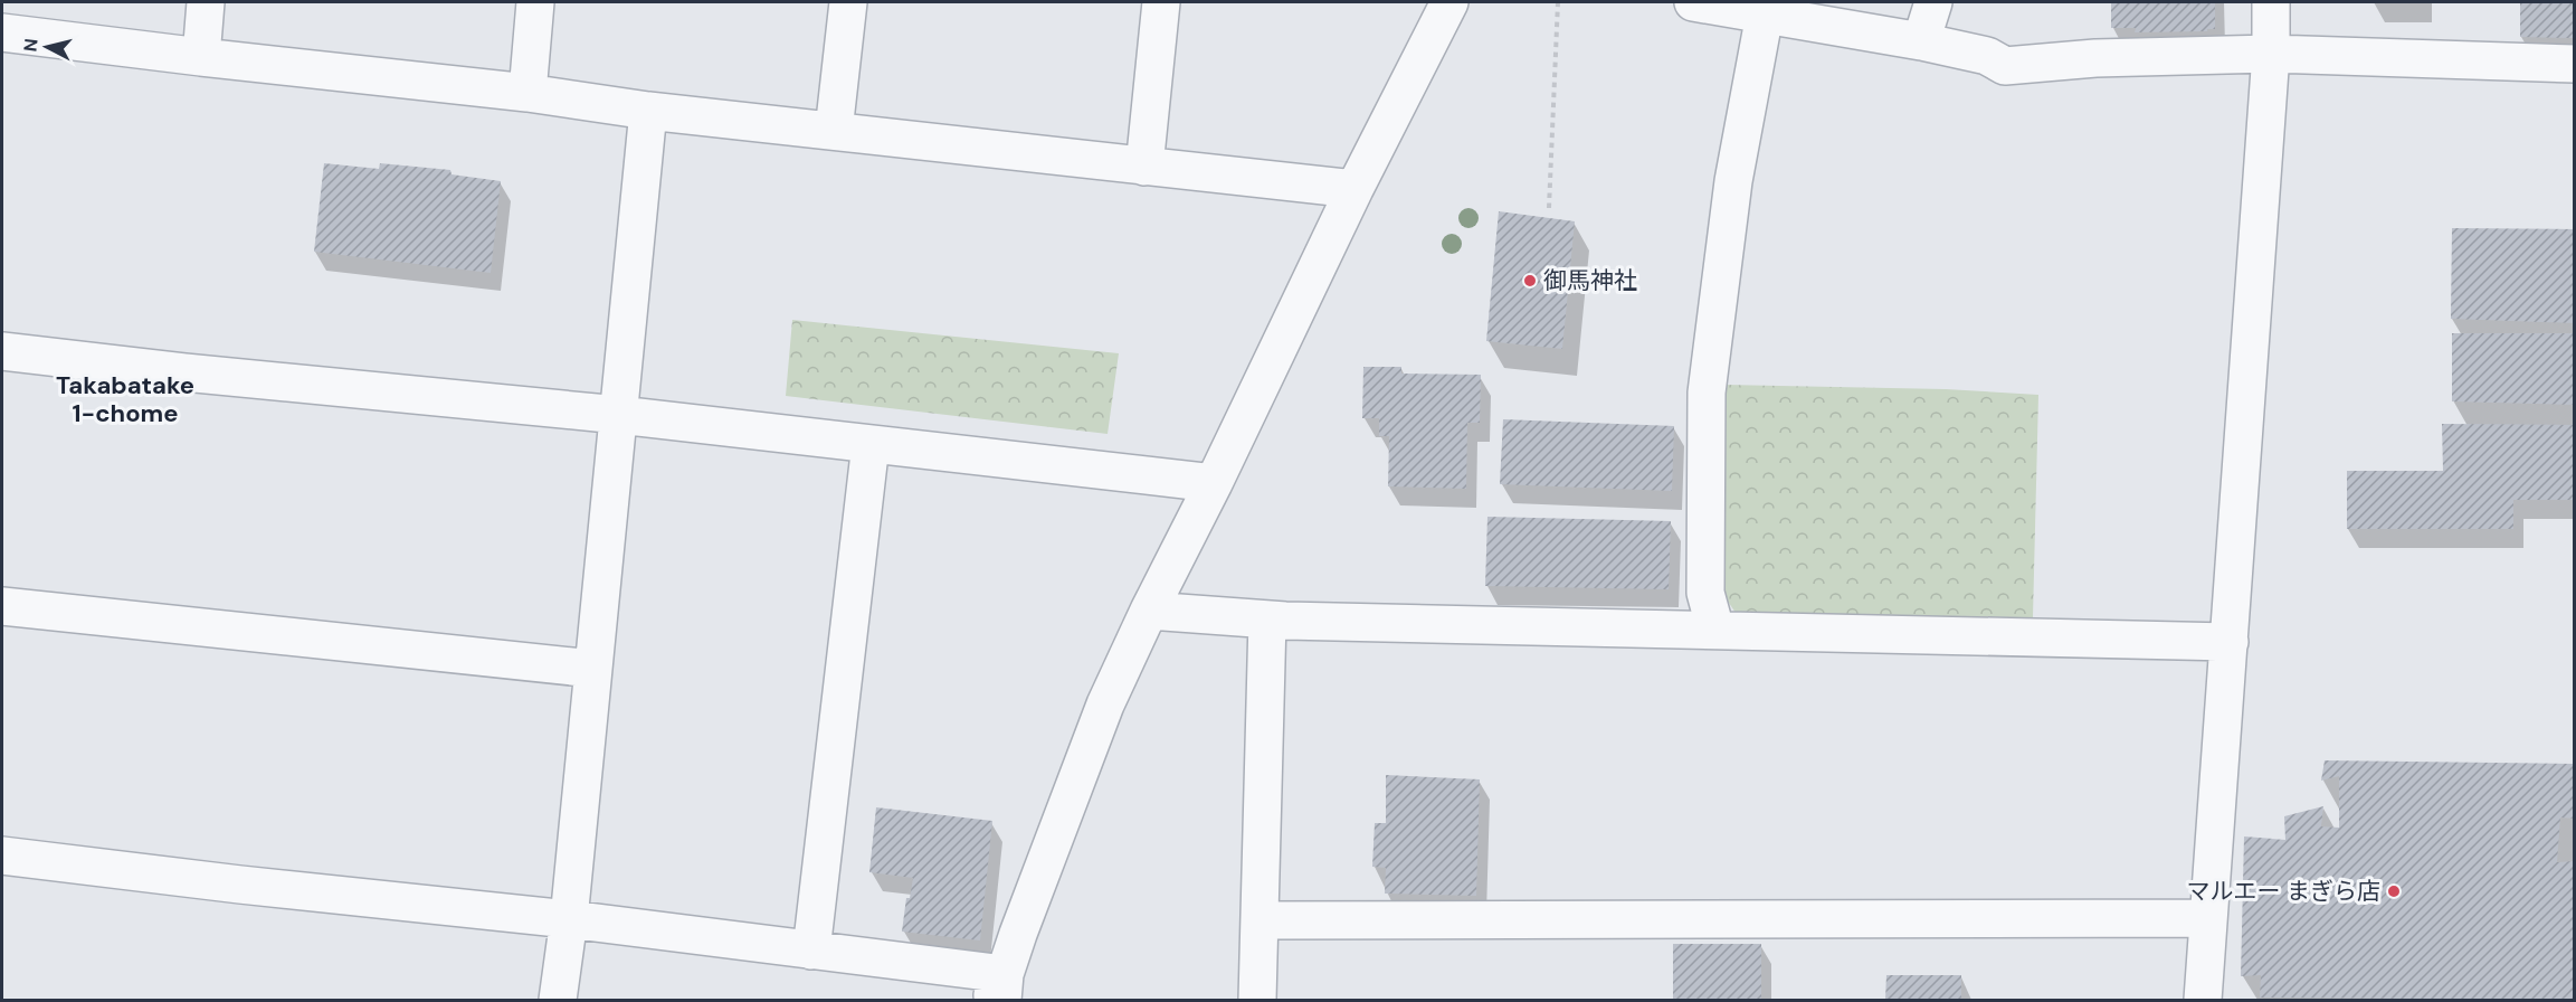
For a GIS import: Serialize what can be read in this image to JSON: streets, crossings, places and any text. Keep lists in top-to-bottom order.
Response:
{
  "districts": ["Takabatake 1-chome"],
  "places": ["御馬神社", "マルエー まぎら店"],
  "north": "left"
}
